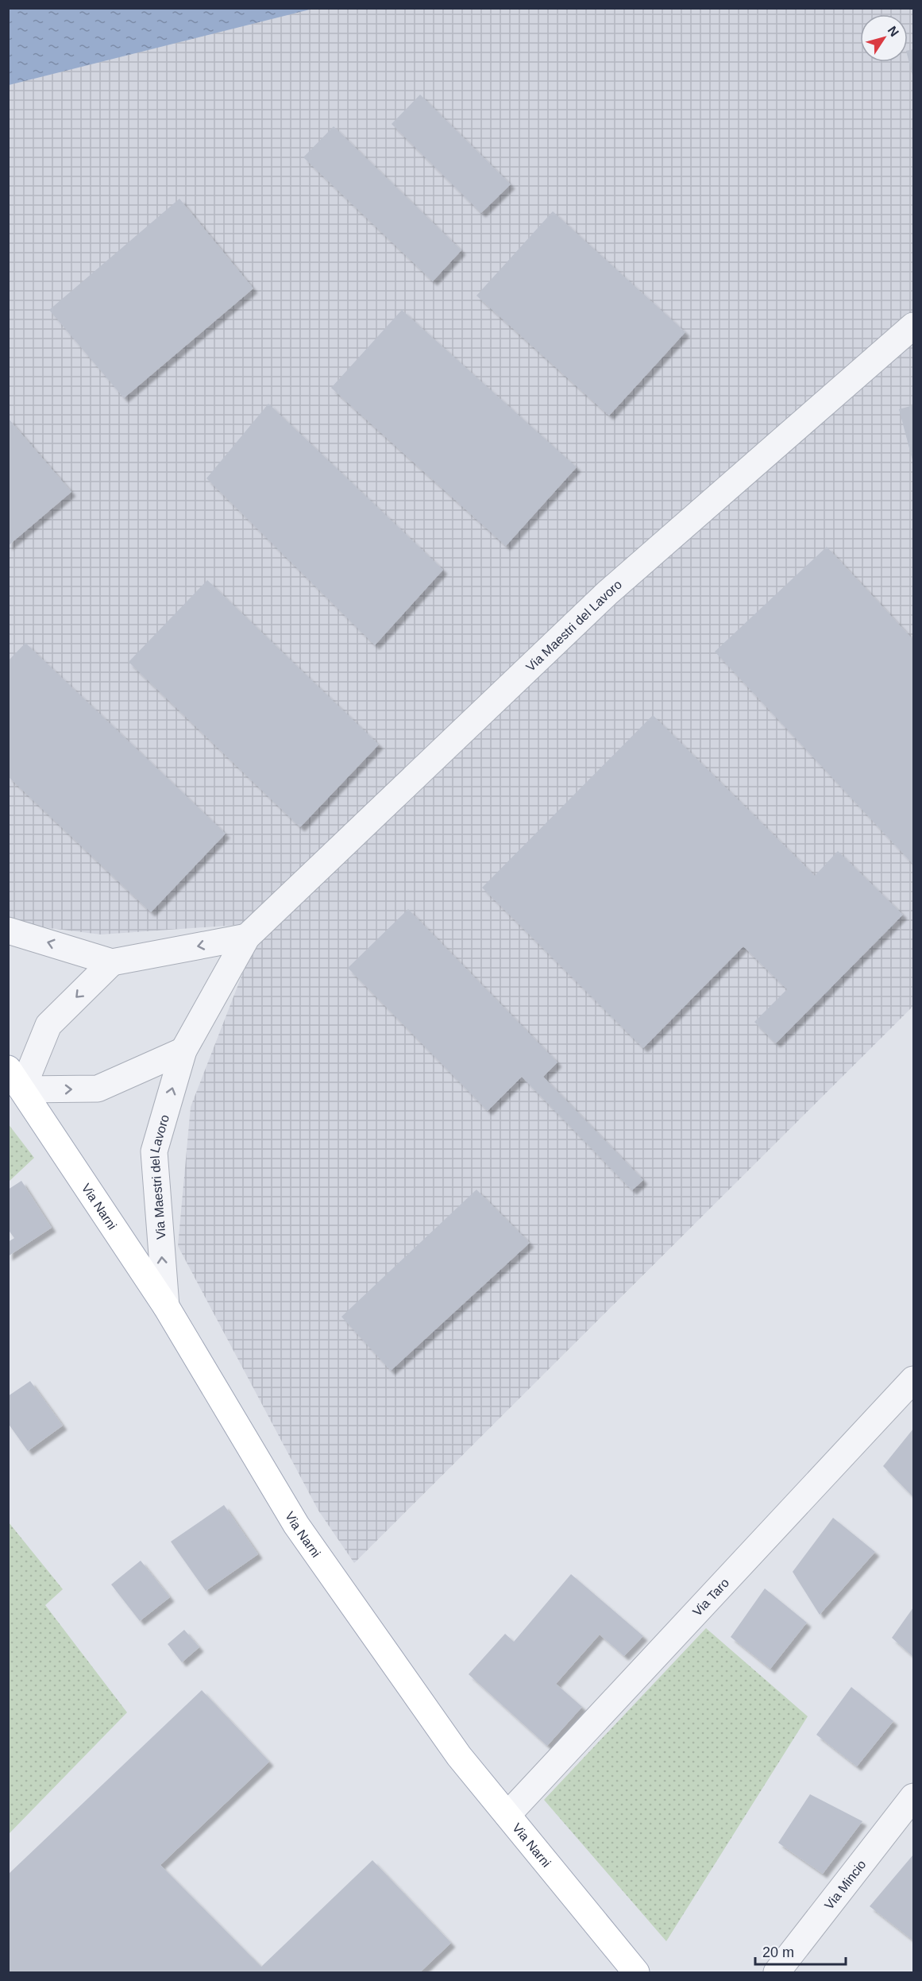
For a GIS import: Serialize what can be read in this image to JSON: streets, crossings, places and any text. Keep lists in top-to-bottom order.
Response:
{
  "streets": {
    "main road": ["Via Narni"],
    "street": ["Via Maestri del Lavoro", "Via Taro", "Via Mincio"]
  },
  "crossings": [
    ["Via Maestri del Lavoro", "Via Narni"],
    ["Via Narni", "Via Taro"]
  ],
  "scale_bar": "20 m",
  "north": "top right"
}
